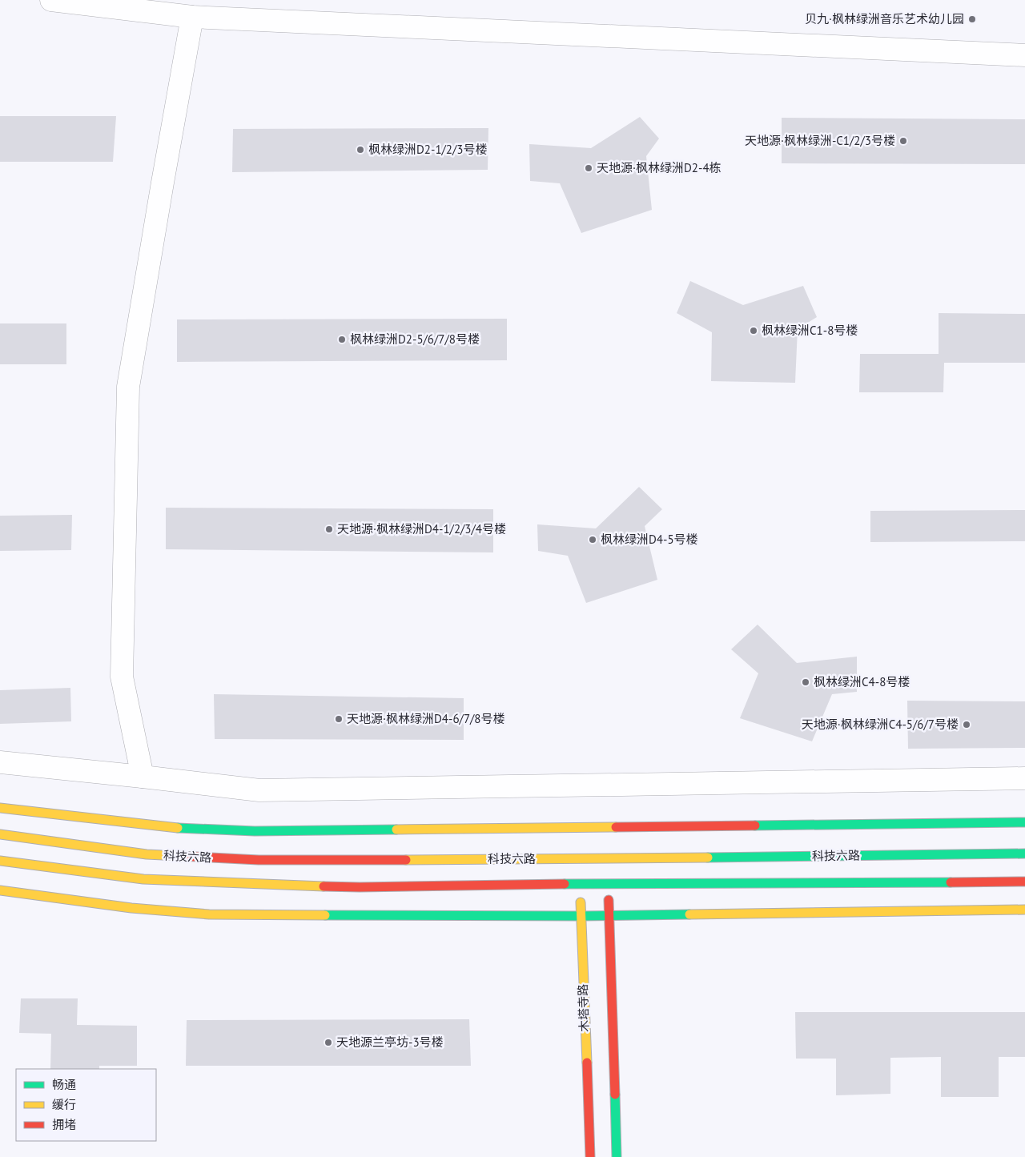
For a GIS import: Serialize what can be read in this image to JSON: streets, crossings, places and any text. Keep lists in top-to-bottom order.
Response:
{
  "streets": {
    "main road": ["科技六路", "木塔寺路"]
  },
  "crossings": [
    ["科技六路", "木塔寺路"]
  ],
  "places": [
    "贝九·枫林绿洲音乐艺术幼儿园",
    "天地源·枫林绿洲-C1/2/3号楼",
    "枫林绿洲D2-1/2/3号楼",
    "天地源·枫林绿洲D2-4栋",
    "枫林绿洲C1-8号楼",
    "枫林绿洲D2-5/6/7/8号楼",
    "天地源·枫林绿洲D4-1/2/3/4号楼",
    "枫林绿洲D4-5号楼",
    "枫林绿洲C4-8号楼",
    "天地源·枫林绿洲D4-6/7/8号楼",
    "天地源·枫林绿洲C4-5/6/7号楼",
    "天地源兰亭坊-3号楼"
  ],
  "legend": ["畅通", "缓行", "拥堵"]
}
